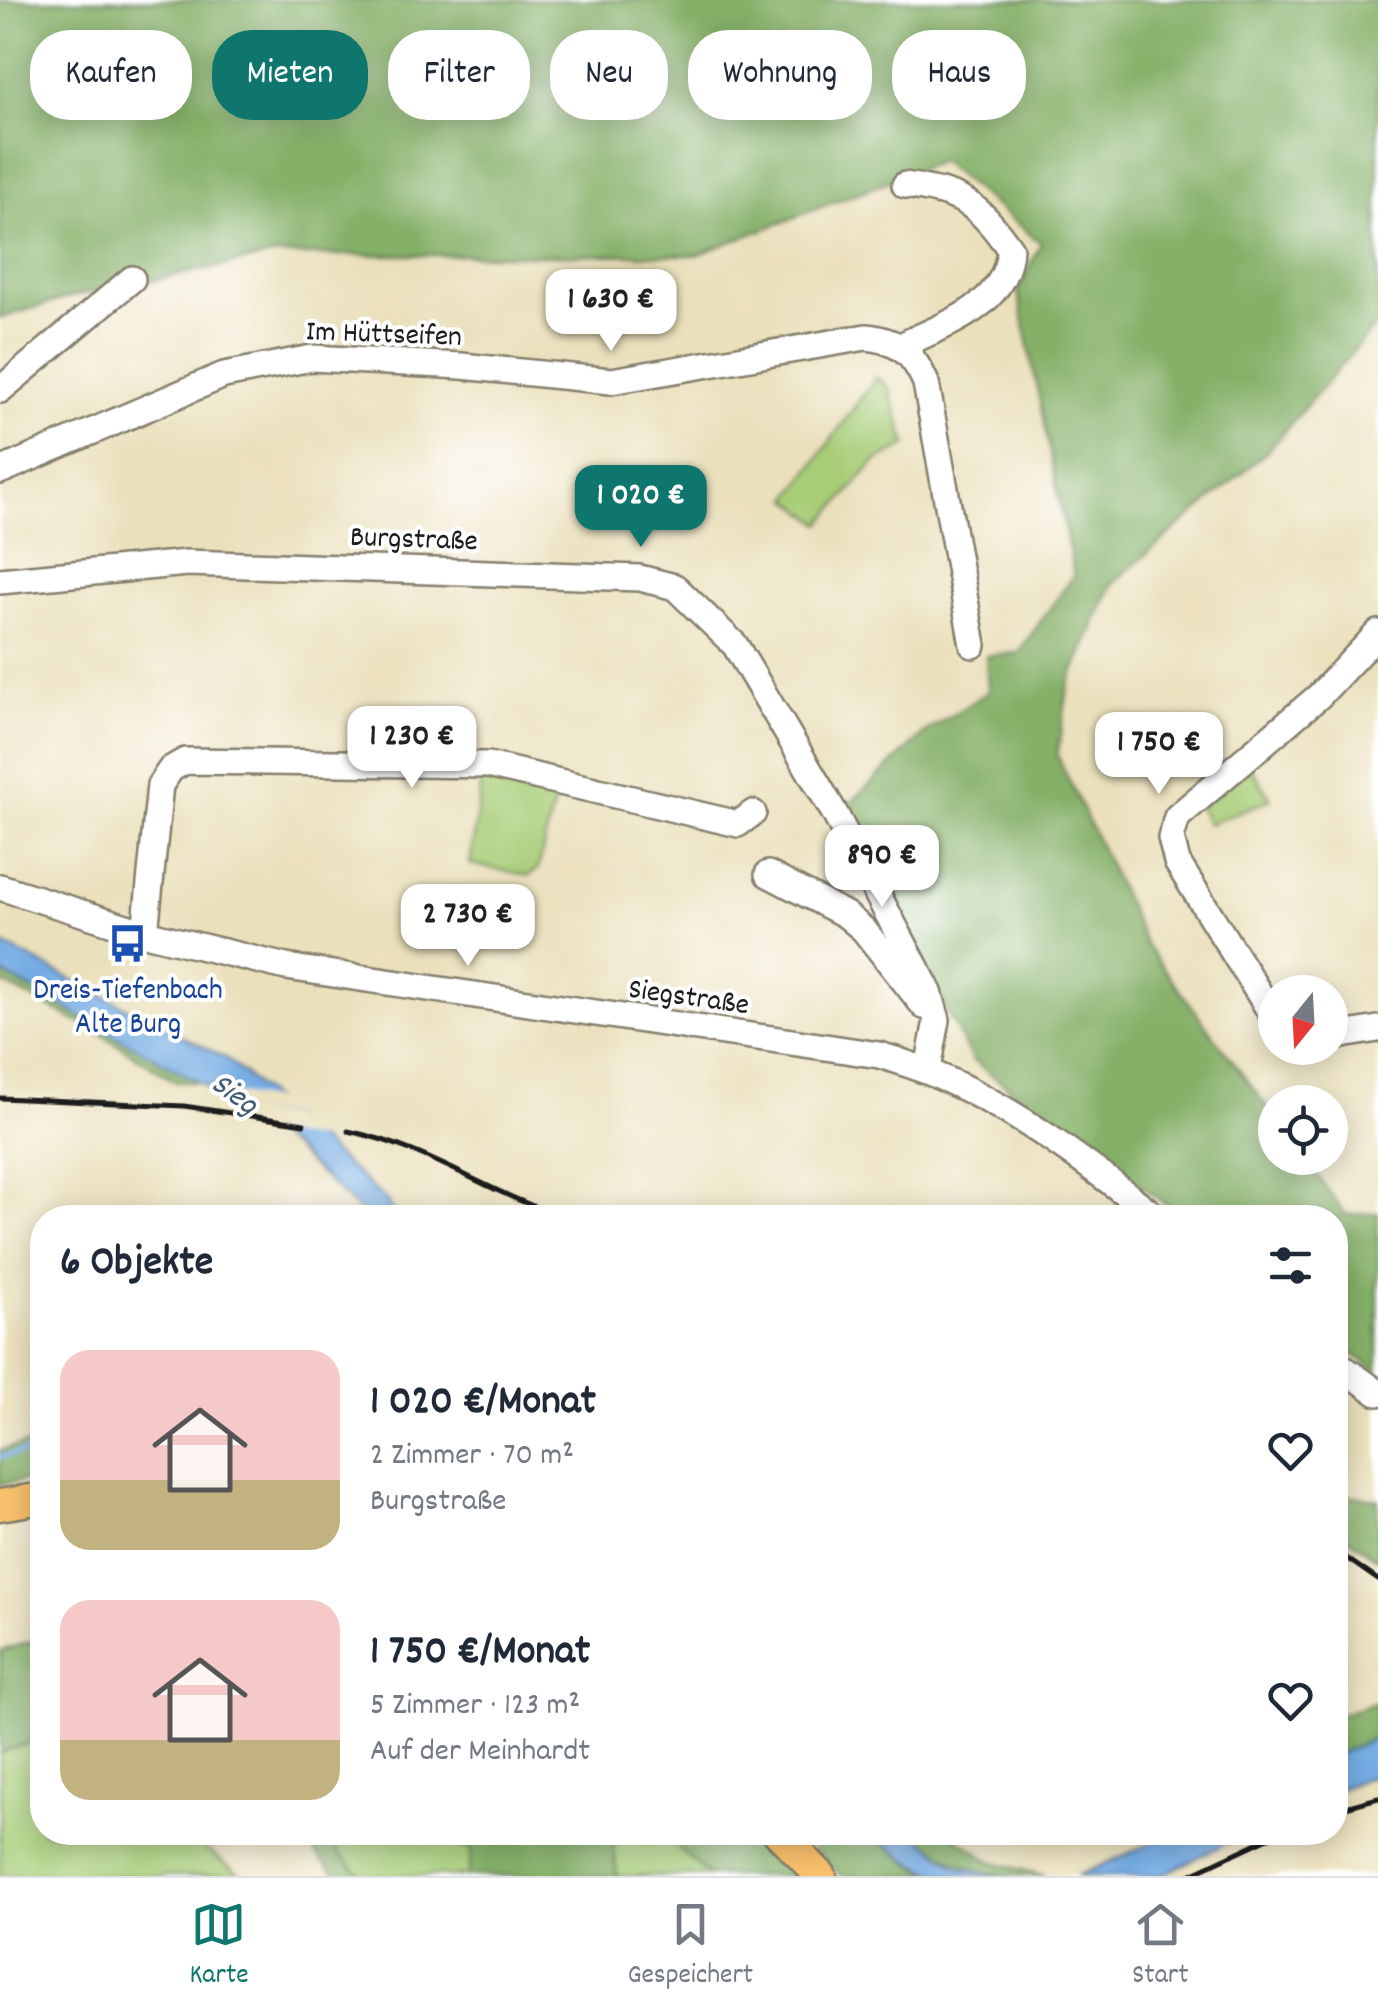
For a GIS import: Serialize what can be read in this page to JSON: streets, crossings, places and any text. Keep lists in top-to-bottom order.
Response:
{
  "streets": {
    "street": ["Im Hüttseifen", "Burgstraße", "Siegstraße"]
  },
  "water": ["Sieg"],
  "places": {
    "bus stop": ["Dreis-Tiefenbach Alte Burg"]
  },
  "north": "bottom",
  "page": {
    "chip": [
      "Kaufen",
      "Mieten",
      "Filter",
      "Neu",
      "Wohnung",
      "Haus"
    ],
    "price": [
      "1 630 €",
      "1 020 €",
      "1 230 €",
      "1 750 €",
      "890 €",
      "2 730 €"
    ],
    "heading": "6 Objekte",
    "list": [
      {
        "name": "1 020 €/Monat",
        "note": "2 Zimmer · 70 m² · Burgstraße"
      },
      {
        "name": "1 750 €/Monat",
        "note": "5 Zimmer · 123 m² · Auf der Meinhardt"
      }
    ],
    "tabs": ["Karte", "Gespeichert", "Start"]
  }
}
